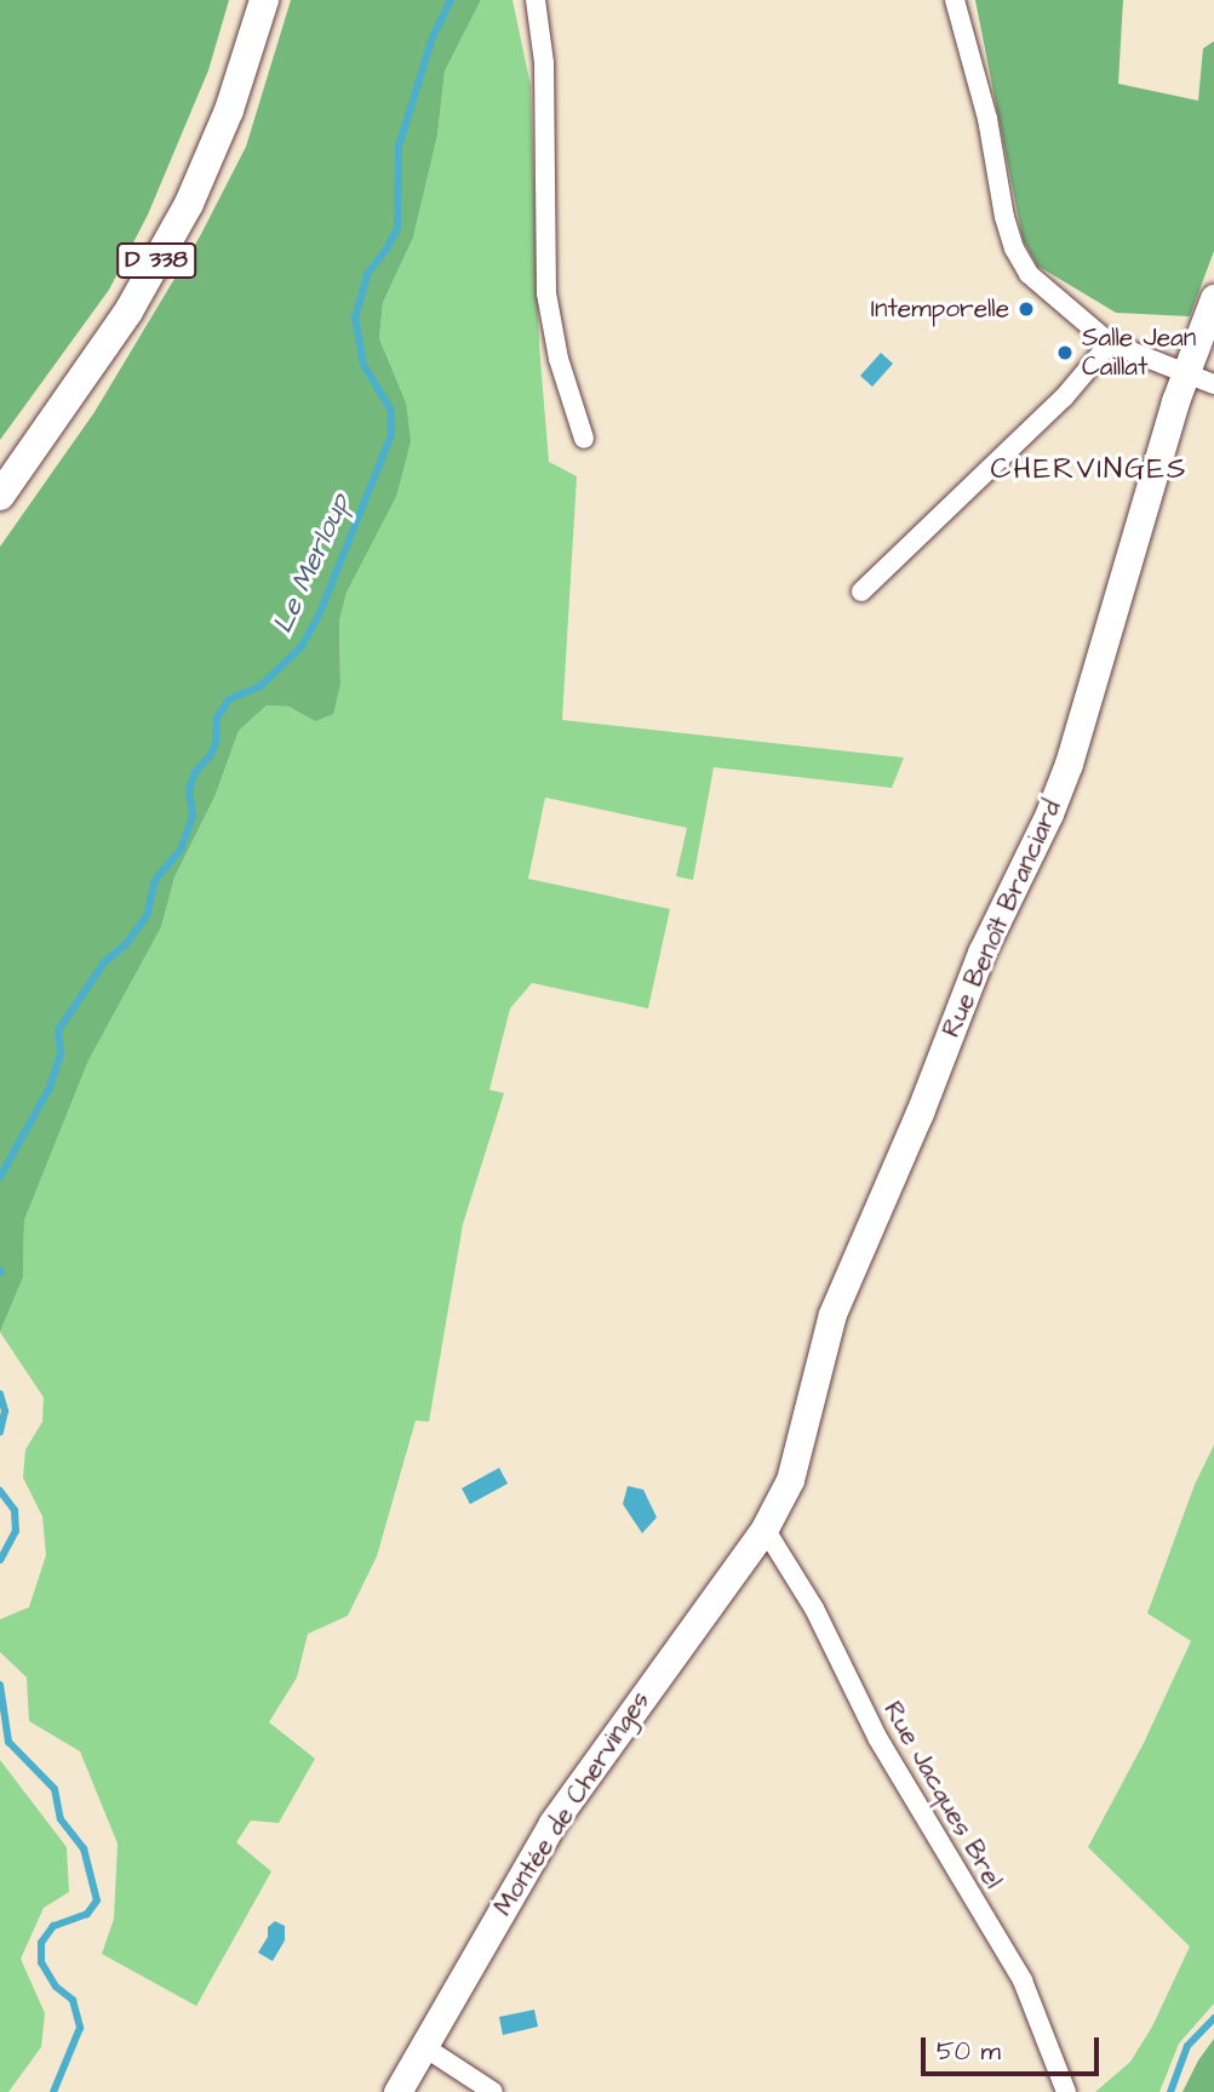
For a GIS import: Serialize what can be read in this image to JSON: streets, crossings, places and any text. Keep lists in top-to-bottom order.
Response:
{
  "streets": {
    "main road": ["D 338"],
    "street": ["Rue Benoît Branciard", "Rue Jacques Brel", "Montée de Chervinges"]
  },
  "crossings": [
    ["Rue Benoît Branciard", "Rue Jacques Brel"],
    ["Rue Benoît Branciard", "Montée de Chervinges"],
    ["Rue Jacques Brel", "Montée de Chervinges"]
  ],
  "districts": ["CHERVINGES"],
  "water": ["Le Merloup"],
  "places": ["Intemporelle", "Salle Jean Caillat"],
  "scale_bar": "50 m"
}
